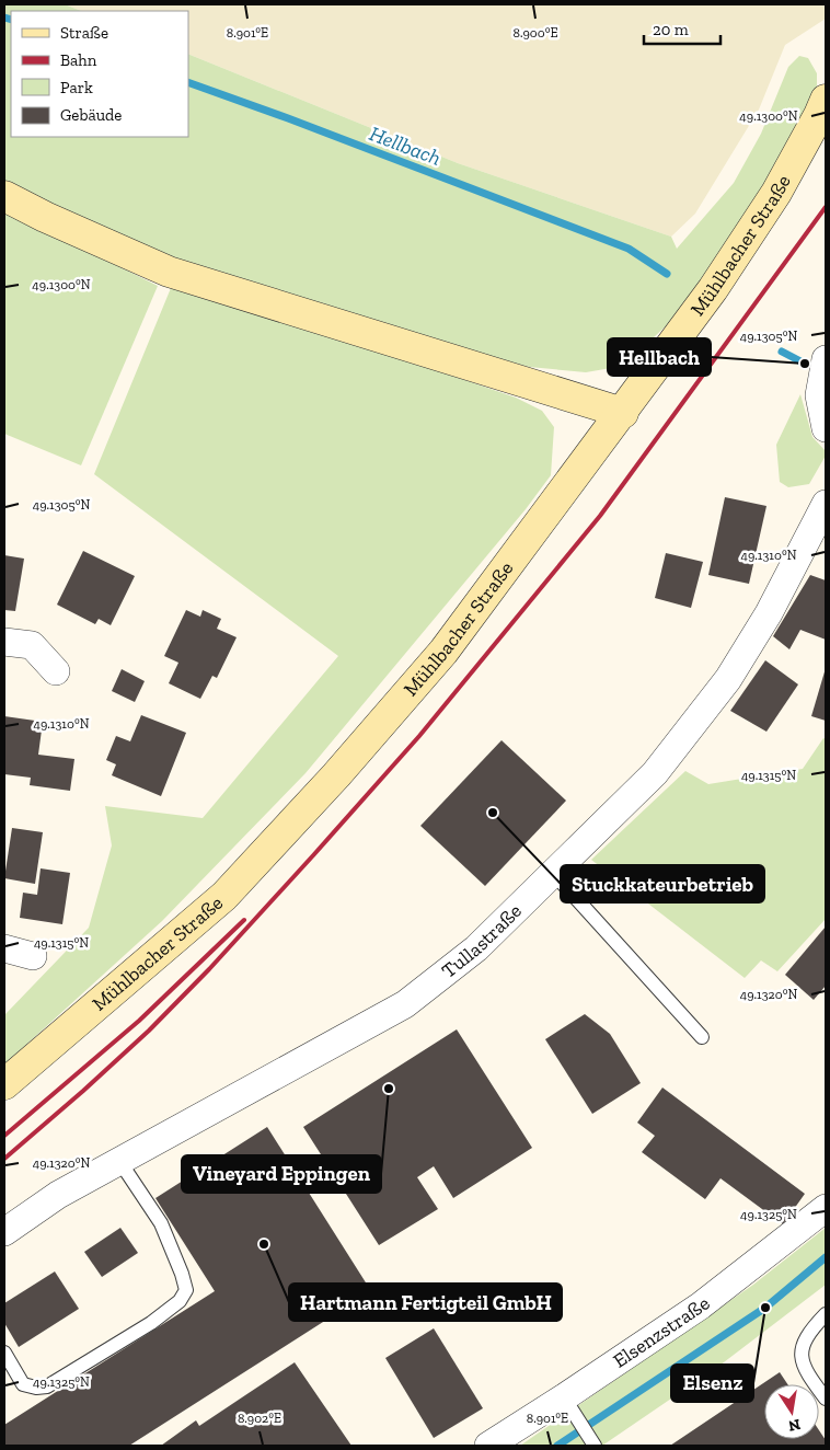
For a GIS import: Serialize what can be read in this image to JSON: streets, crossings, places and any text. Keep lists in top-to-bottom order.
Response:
{
  "streets": {
    "main road": ["Mühlbacher Straße"],
    "street": ["Tullastraße", "Elsenzstraße"]
  },
  "water": ["Hellbach"],
  "places": [
    "Hellbach",
    "Stuckkateurbetrieb",
    "Vineyard Eppingen",
    "Hartmann Fertigteil GmbH",
    "Elsenz"
  ],
  "legend": [
    "Straße",
    "Bahn",
    "Park",
    "Gebäude"
  ],
  "scale_bar": "20 m",
  "north": "bottom",
  "coordinates": [
    "8.901°E",
    "8.900°E",
    "49.1300°N",
    "49.1305°N",
    "49.1310°N",
    "49.1315°N",
    "49.1320°N",
    "49.1325°N",
    "8.902°E"
  ]
}
